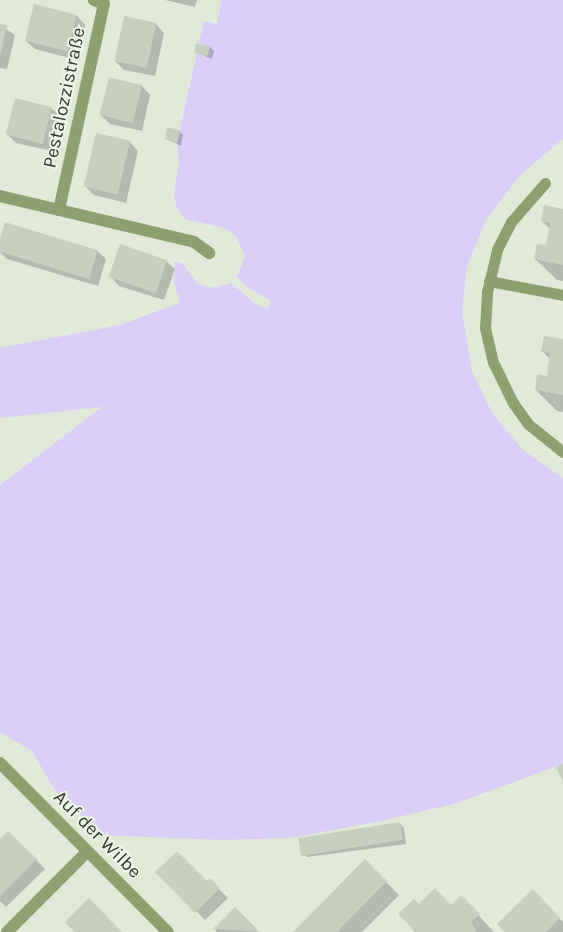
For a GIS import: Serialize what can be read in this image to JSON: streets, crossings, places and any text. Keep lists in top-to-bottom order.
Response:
{
  "streets": {
    "street": ["Pestalozzistraße", "Auf der Wilbe"]
  }
}
